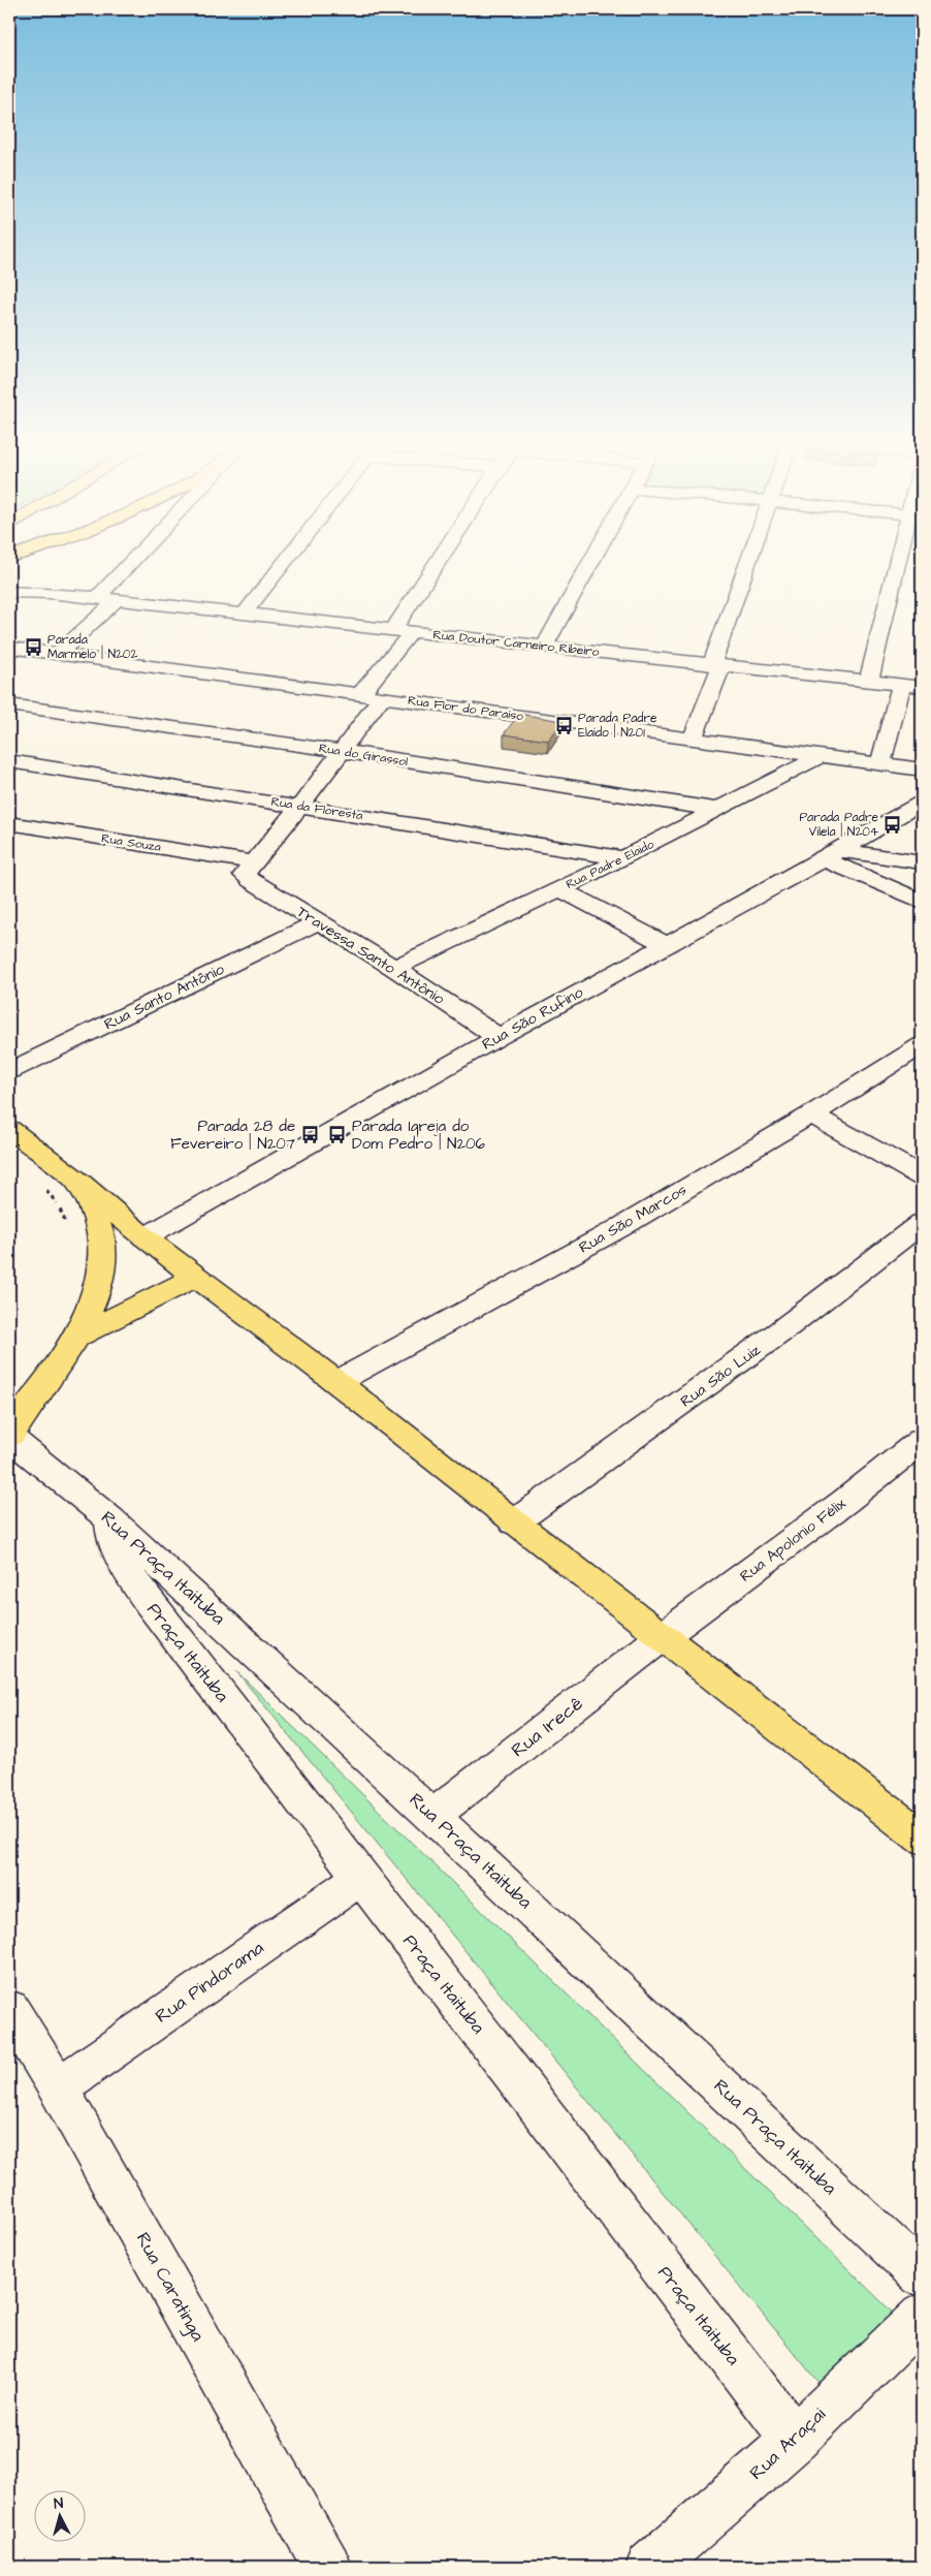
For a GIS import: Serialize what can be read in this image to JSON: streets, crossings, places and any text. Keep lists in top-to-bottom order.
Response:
{
  "streets": {
    "street": [
      "Rua Doutor Carneiro Ribeiro",
      "Rua Flor do Paraíso",
      "Rua do Girassol",
      "Rua da Floresta",
      "Rua Souza",
      "Rua Padre Elaido",
      "Travessa Santo Antônio",
      "Rua Santo Antônio",
      "Rua São Rufino",
      "Rua São Marcos",
      "Rua São Luiz",
      "Rua Apolonio Félix",
      "Rua Praça Itaituba",
      "Praça Itaituba",
      "Rua Irecê",
      "Rua Pindorama",
      "Rua Caratinga",
      "Rua Araçai"
    ]
  },
  "crossings": [
    ["Rua Flor do Paraíso", "Rua Padre Elaido"],
    ["Rua do Girassol", "Rua Padre Elaido"],
    ["Rua da Floresta", "Rua Padre Elaido"],
    ["Rua Souza", "Travessa Santo Antônio"],
    ["Rua Padre Elaido", "Travessa Santo Antônio"],
    ["Travessa Santo Antônio", "Rua Santo Antônio"],
    ["Travessa Santo Antônio", "Rua São Rufino"],
    ["Rua Apolonio Félix", "Rua Irecê"],
    ["Rua Praça Itaituba", "Praça Itaituba"],
    ["Rua Praça Itaituba", "Rua Irecê"],
    ["Praça Itaituba", "Rua Pindorama"],
    ["Praça Itaituba", "Rua Araçai"],
    ["Rua Pindorama", "Rua Caratinga"]
  ],
  "places": {
    "bus stop": [
      "Parada Marmelo | N202",
      "Parada Padre Elaído | N201",
      "Parada Padre Vilela | N204",
      "Parada 28 de Fevereiro | N207",
      "Parada Igreja do Dom Pedro | N206"
    ]
  },
  "north": "top"
}
